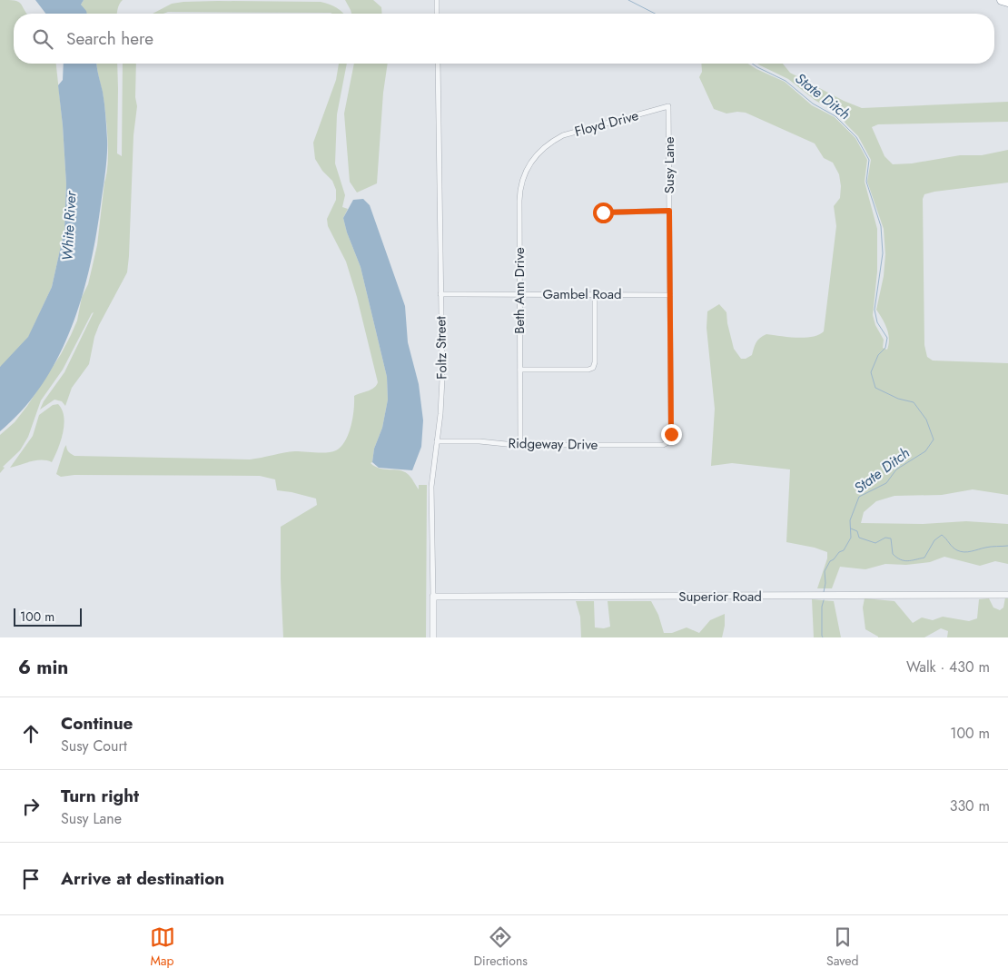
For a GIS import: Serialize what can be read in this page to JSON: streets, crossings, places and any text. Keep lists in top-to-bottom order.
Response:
{
  "streets": {
    "street": [
      "Floyd Drive",
      "Susy Lane",
      "Beth Ann Drive",
      "Gambel Road",
      "Foltz Street",
      "Ridgeway Drive",
      "Superior Road"
    ]
  },
  "crossings": [
    ["Floyd Drive", "Susy Lane"],
    ["Floyd Drive", "Beth Ann Drive"],
    ["Susy Lane", "Gambel Road"],
    ["Susy Lane", "Ridgeway Drive"],
    ["Beth Ann Drive", "Gambel Road"],
    ["Beth Ann Drive", "Ridgeway Drive"],
    ["Gambel Road", "Foltz Street"],
    ["Foltz Street", "Ridgeway Drive"],
    ["Foltz Street", "Superior Road"]
  ],
  "water": ["State Ditch", "White River"],
  "scale_bar": "100 m",
  "page": {
    "search": "Search here",
    "scale": "100 m",
    "heading": ["6 min", "Walk · 430 m"],
    "list": [
      ["Continue", "Susy Court", "100 m"],
      ["Turn right", "Susy Lane", "330 m"],
      "Arrive at destination"
    ],
    "nav": ["Map", "Directions", "Saved"]
  }
}
